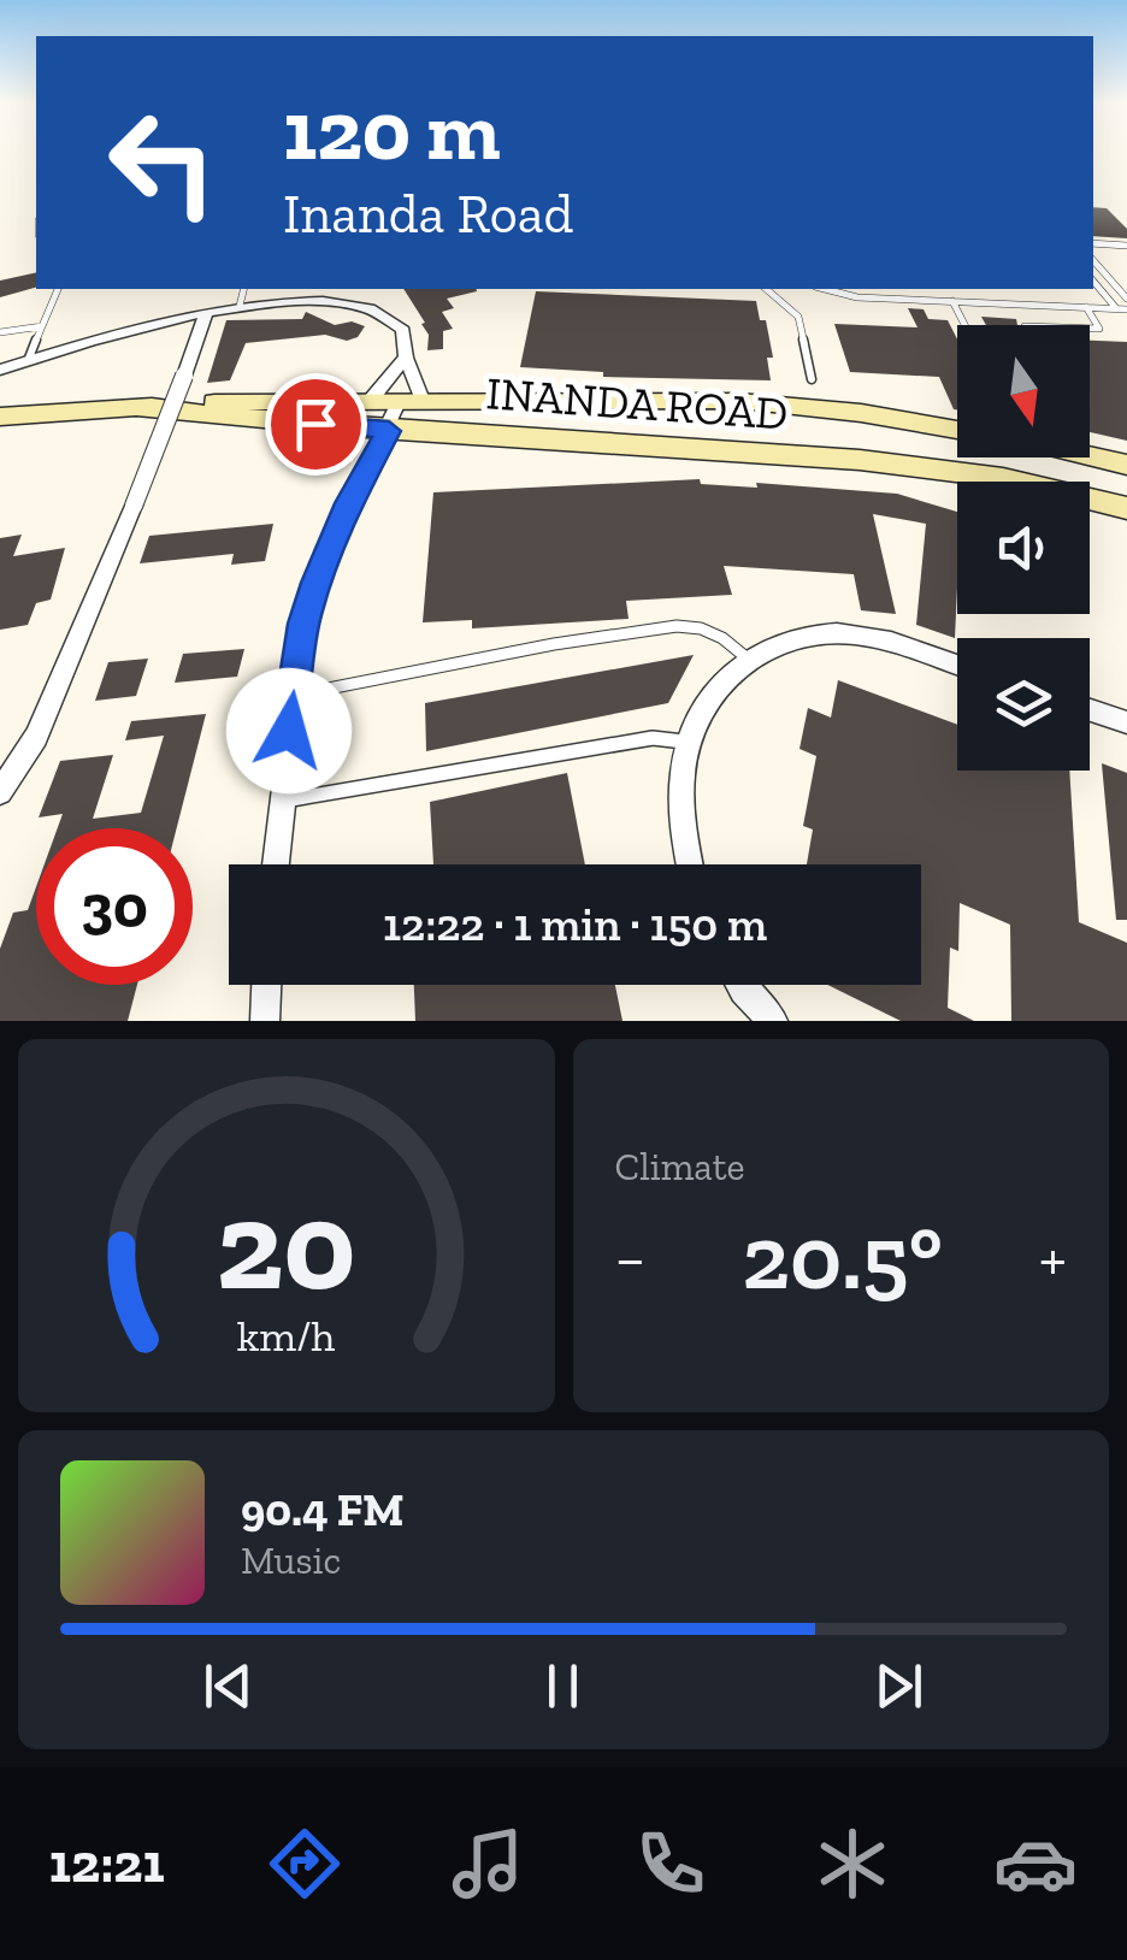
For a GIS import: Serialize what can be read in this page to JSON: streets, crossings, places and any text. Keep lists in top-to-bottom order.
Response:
{
  "streets": {
    "main road": ["INANDA ROAD"]
  },
  "north": "bottom",
  "page": {
    "turn": ["120 m", "Inanda Road"],
    "limit": "30",
    "trip": "12:22 · 1 min · 150 m",
    "tile": "Climate",
    "heat": ["−", "20.5°", "+"],
    "song": ["90.4 FM", "Music"],
    "tabs": "12:21",
    "gauge": ["20", "km/h"]
  }
}
